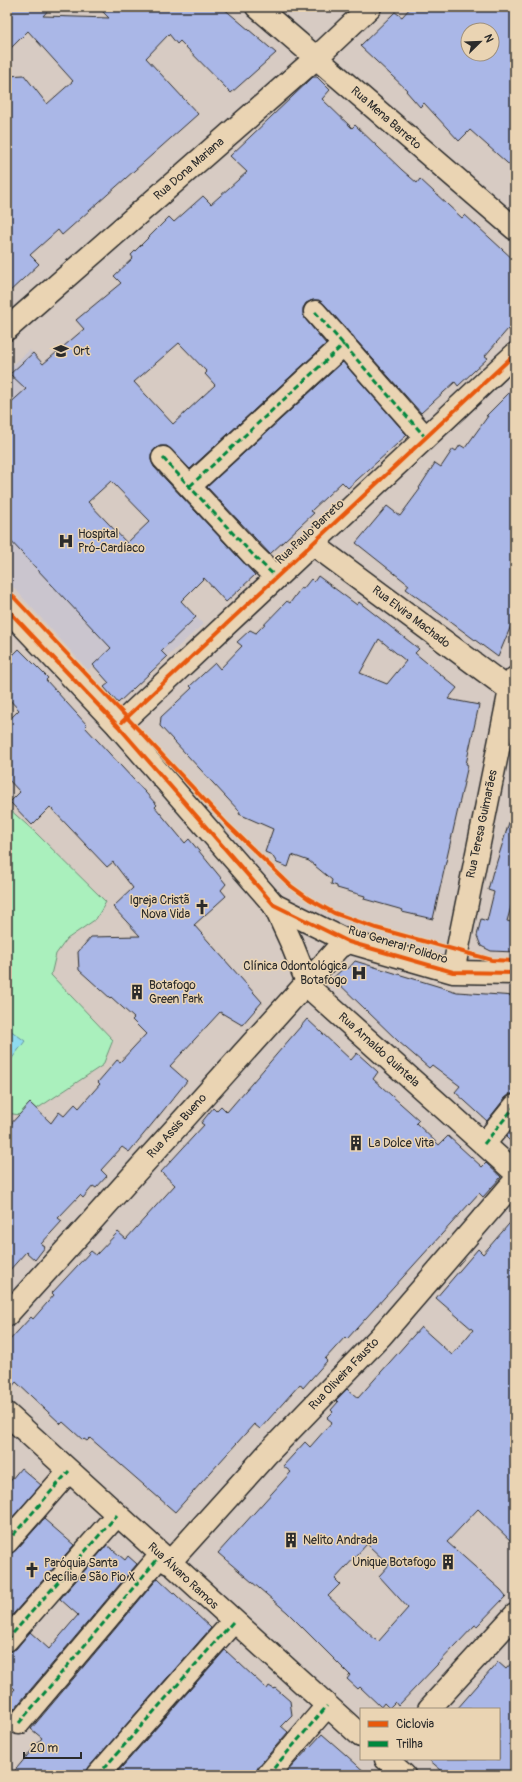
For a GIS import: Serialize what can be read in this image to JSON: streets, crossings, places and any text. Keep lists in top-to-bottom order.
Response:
{
  "streets": {
    "street": [
      "Rua Mena Barreto",
      "Rua Dona Mariana",
      "Rua Paulo Barreto",
      "Rua Elvira Machado",
      "Rua Teresa Guimarães",
      "Rua General Polidoro",
      "Rua Arnaldo Quintela",
      "Rua Assis Bueno",
      "Rua Oliveira Fausto",
      "Rua Álvaro Ramos"
    ]
  },
  "crossings": [
    ["Rua Mena Barreto", "Rua Dona Mariana"],
    ["Rua Paulo Barreto", "Rua Elvira Machado"],
    ["Rua Paulo Barreto", "Rua General Polidoro"],
    ["Rua Elvira Machado", "Rua Teresa Guimarães"],
    ["Rua Teresa Guimarães", "Rua General Polidoro"],
    ["Rua General Polidoro", "Rua Arnaldo Quintela"],
    ["Rua General Polidoro", "Rua Assis Bueno"],
    ["Rua Arnaldo Quintela", "Rua Assis Bueno"],
    ["Rua Oliveira Fausto", "Rua Álvaro Ramos"]
  ],
  "places": {
    "school or university": ["Ort"],
    "hospital": ["Hospital Pró-Cardíaco", "Clínica Odontológica Botafogo"],
    "church": ["Igreja Cristã Nova Vida", "Paróquia Santa Cecília e São Pio X"],
    "building": [
      "Botafogo Green Park",
      "La Dolce Vita",
      "Nelito Andrada",
      "Unique Botafogo"
    ]
  },
  "legend": ["Ciclovia", "Trilha"],
  "scale_bar": "20 m",
  "north": "top right"
}
